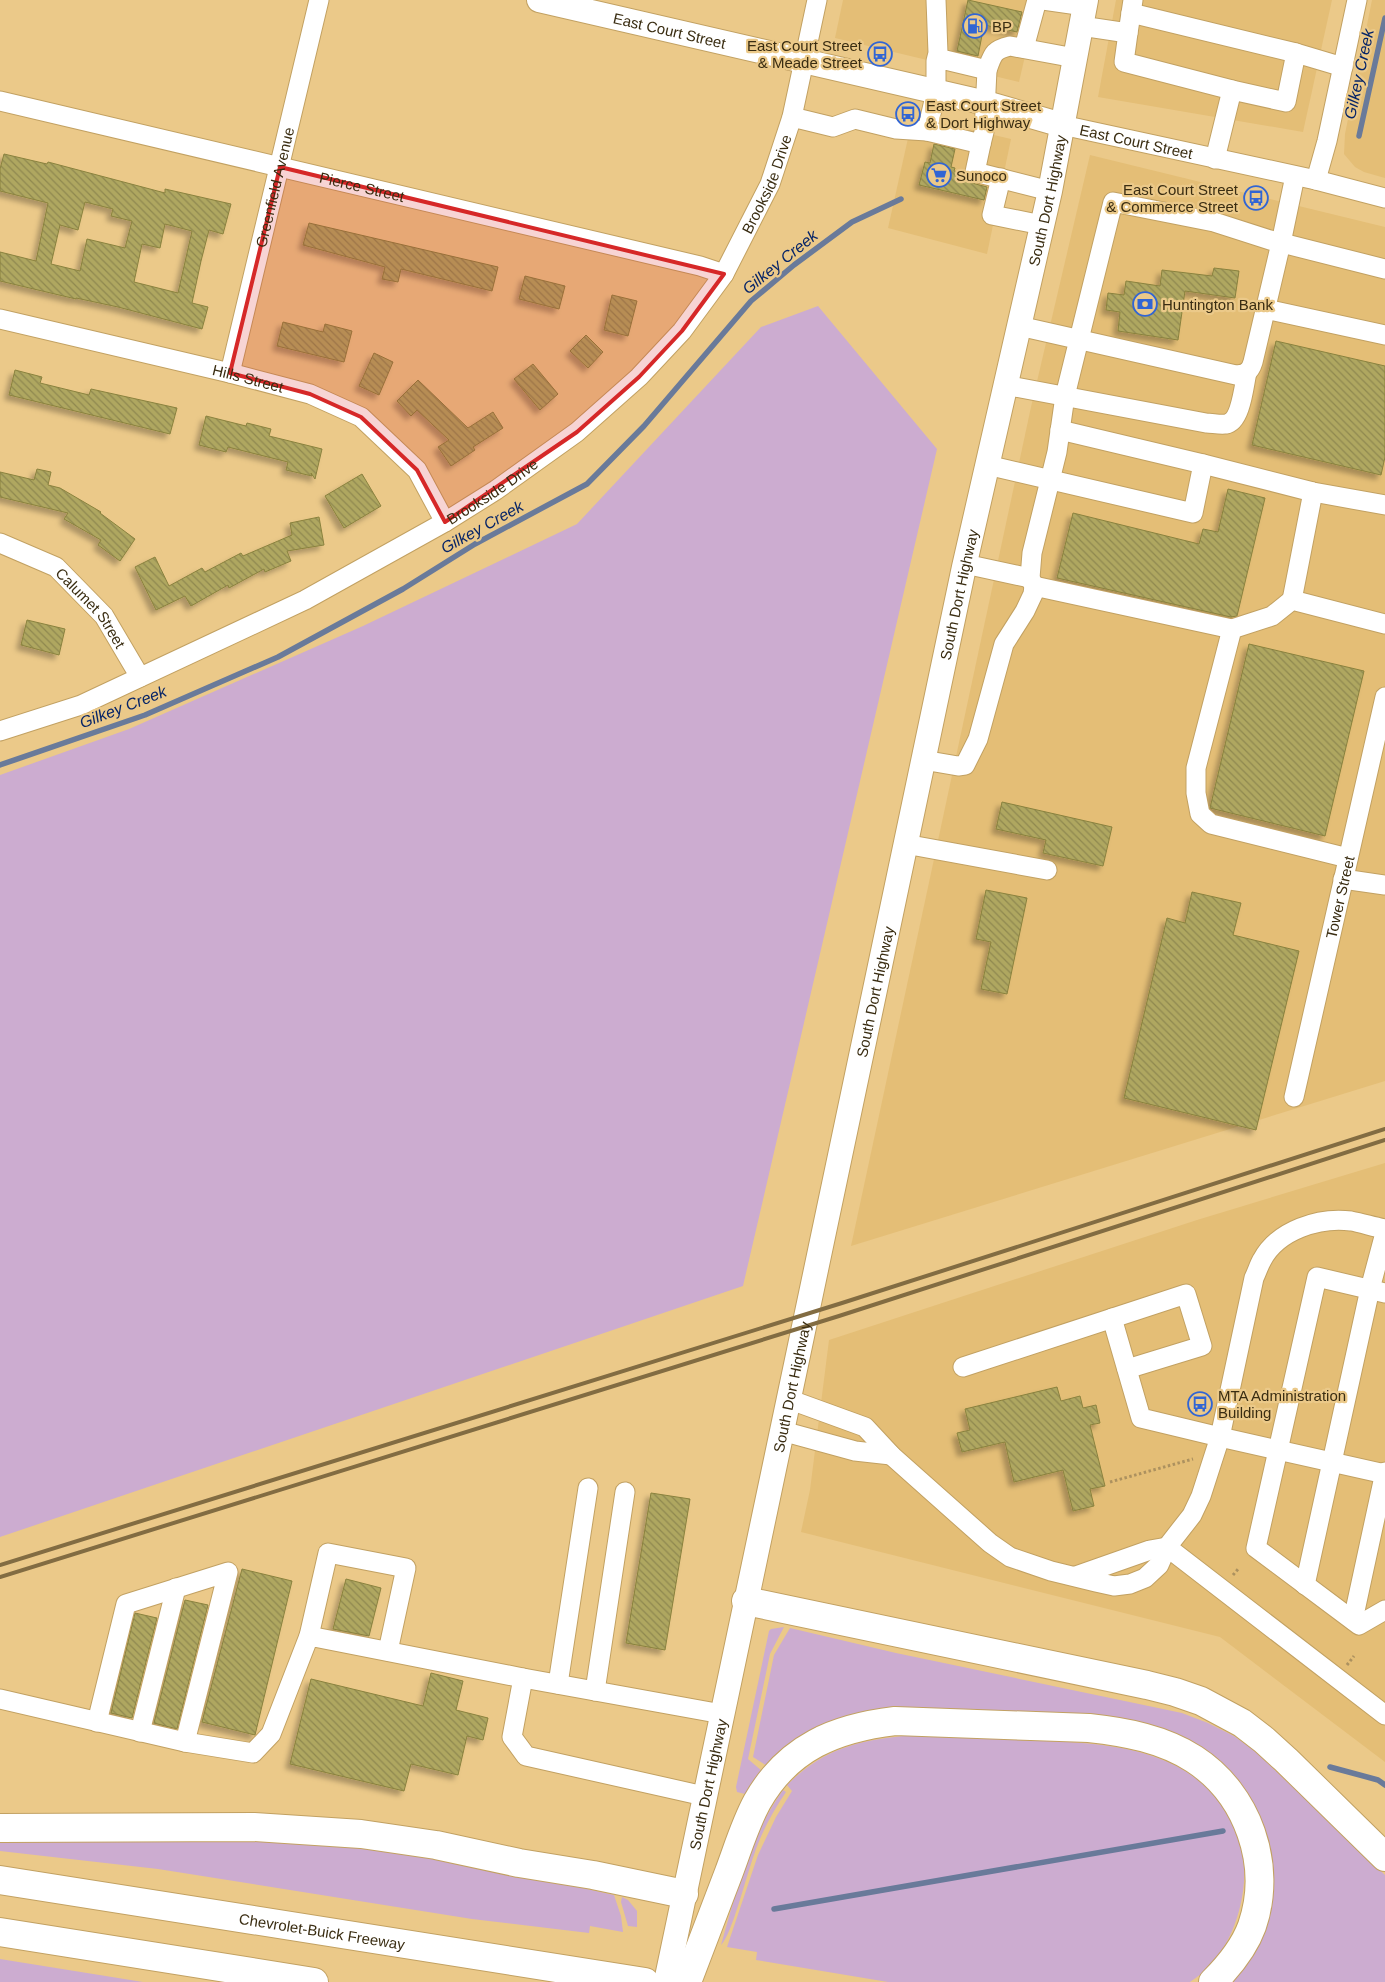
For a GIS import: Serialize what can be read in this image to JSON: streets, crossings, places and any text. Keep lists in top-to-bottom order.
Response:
{
  "streets": {
    "highway": ["Chevrolet-Buick Freeway"],
    "main road": ["East Court Street", "South Dort Highway"],
    "street": [
      "Brookside Drive",
      "Pierce Street",
      "Greenfield Avenue",
      "Hills Street",
      "Calumet Street",
      "Tower Street"
    ]
  },
  "crossings": [
    ["East Court Street", "Brookside Drive"],
    ["East Court Street", "South Dort Highway"],
    ["Brookside Drive", "Pierce Street"],
    ["Brookside Drive", "Hills Street"],
    ["Brookside Drive", "Calumet Street"],
    ["Pierce Street", "Greenfield Avenue"],
    ["Greenfield Avenue", "Hills Street"]
  ],
  "water": ["Gilkey Creek"],
  "places": {
    "fuel station": ["BP"],
    "bus stop": [
      "East Court Street & Meade Street",
      "East Court Street & Dort Highway",
      "East Court Street & Commerce Street",
      "MTA Administration Building"
    ],
    "supermarket": ["Sunoco"],
    "bank": ["Huntington Bank"]
  }
}
